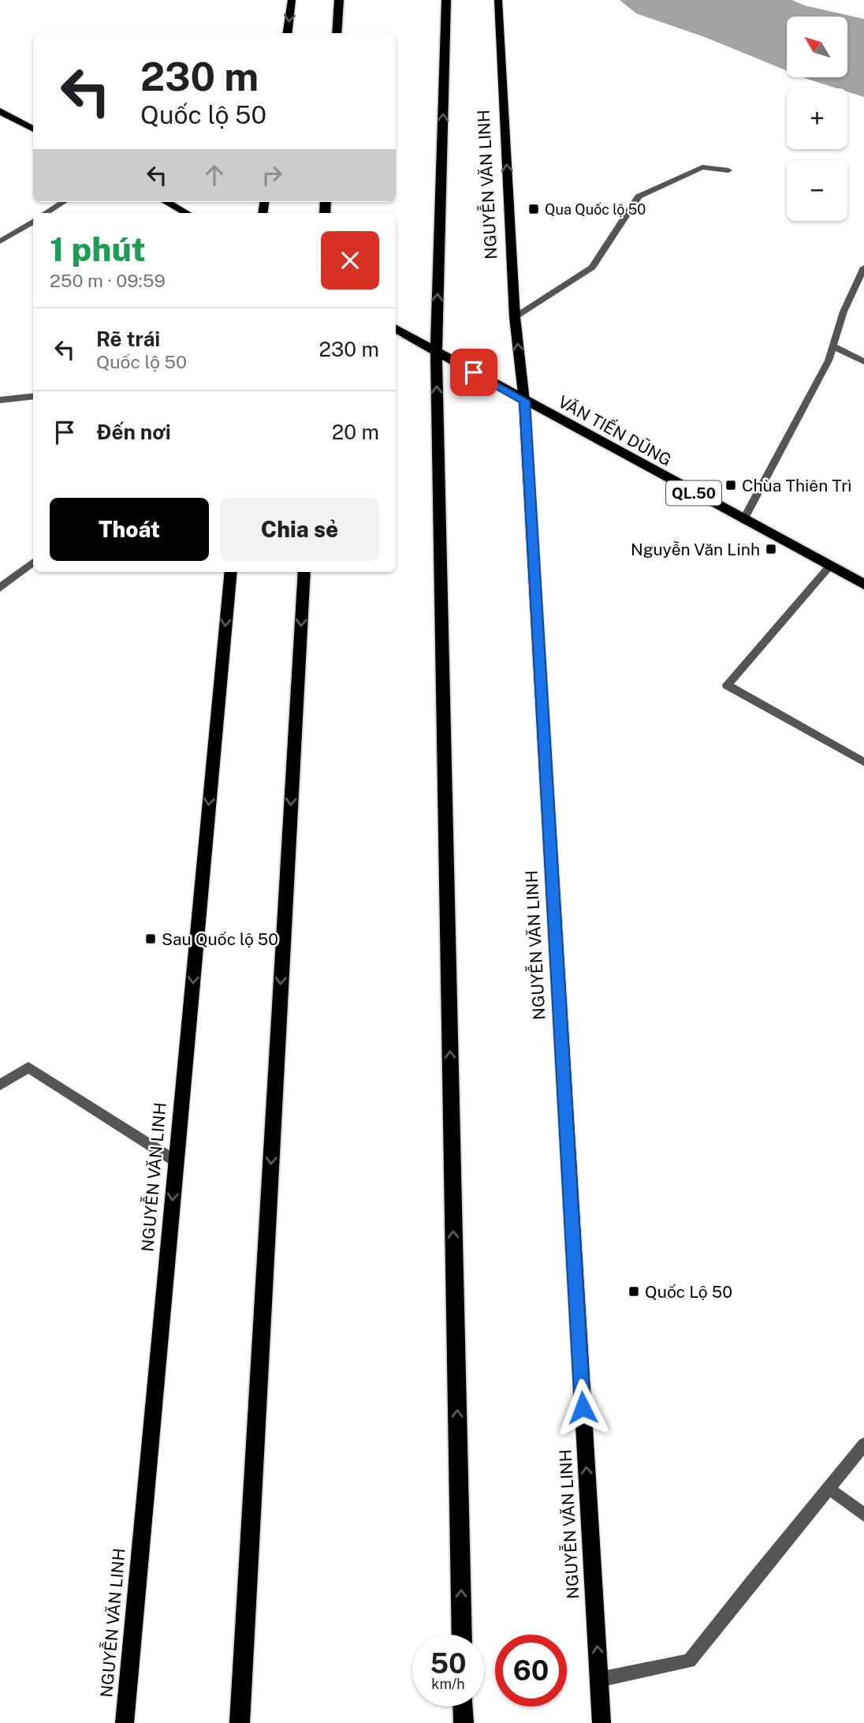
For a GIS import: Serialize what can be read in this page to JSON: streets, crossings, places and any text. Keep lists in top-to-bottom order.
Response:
{
  "streets": {
    "highway": ["VĂN TIẾN DŨNG", "QL.50"],
    "main road": ["NGUYỄN VĂN LINH"]
  },
  "crossings": [
    ["NGUYỄN VĂN LINH", "VĂN TIẾN DŨNG"],
    ["NGUYỄN VĂN LINH", "QL.50"],
    ["VĂN TIẾN DŨNG", "QL.50"]
  ],
  "places": {
    "transit": [
      "Qua Quốc lộ 50",
      "Chùa Thiên Trì",
      "Nguyễn Văn Linh",
      "Sau Quốc lộ 50",
      "Quốc Lộ 50"
    ]
  },
  "north": "top left",
  "page": {
    "map_buttons": ["+", "−"],
    "turn": ["230 m", "Quốc lộ 50"],
    "heading": ["1 phút", "250 m · 09:59"],
    "list": [
      {
        "name": "Rẽ trái",
        "note": "Quốc lộ 50",
        "value": "230 m"
      },
      {
        "name": "Đến nơi",
        "value": "20 m"
      }
    ],
    "buttons": ["Thoát", "Chia sẻ"],
    "speed": "50 km/h",
    "limit": "60"
  }
}
